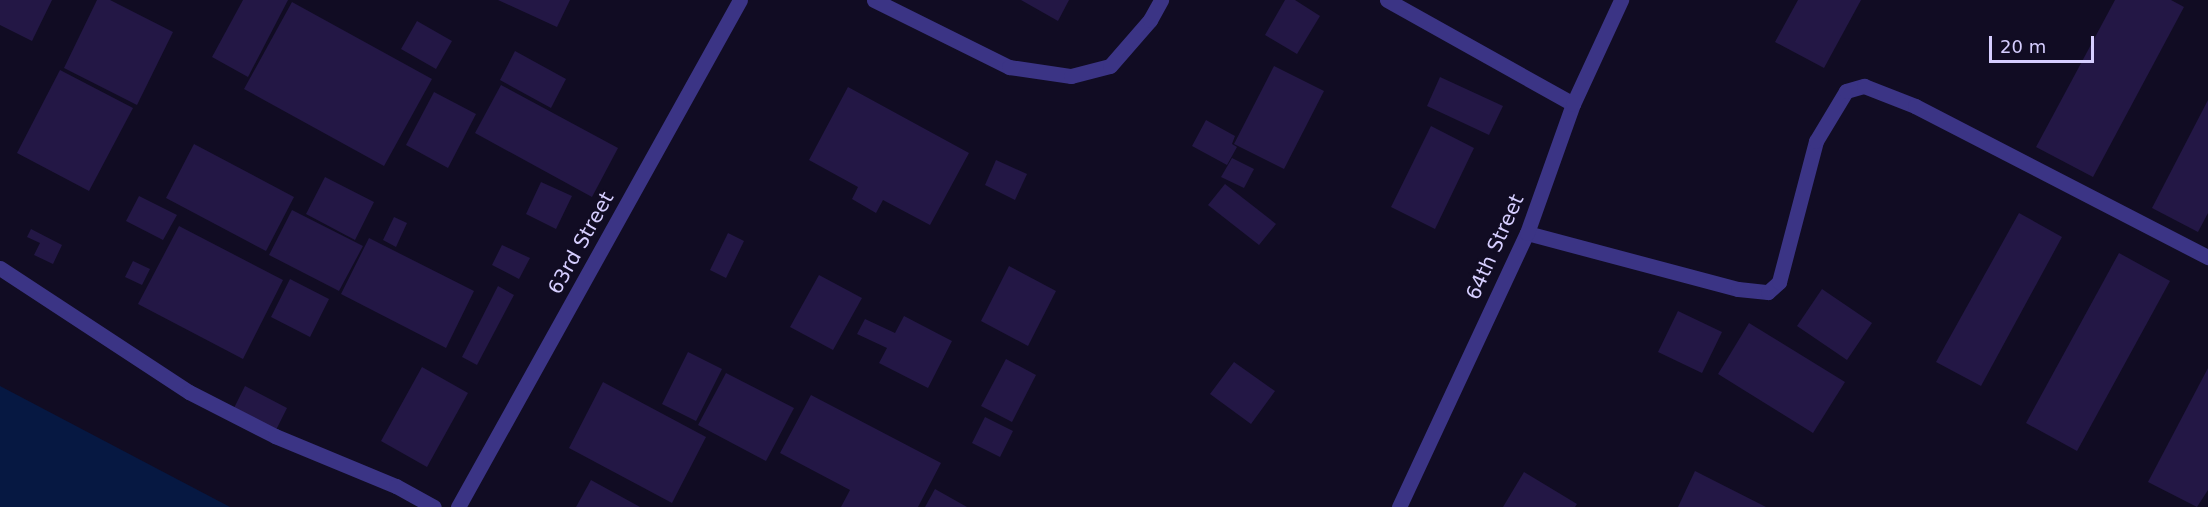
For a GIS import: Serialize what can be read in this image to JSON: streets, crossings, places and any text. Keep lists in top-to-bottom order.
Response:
{
  "streets": {
    "street": ["63rd Street", "64th Street"]
  },
  "scale_bar": "20 m"
}
